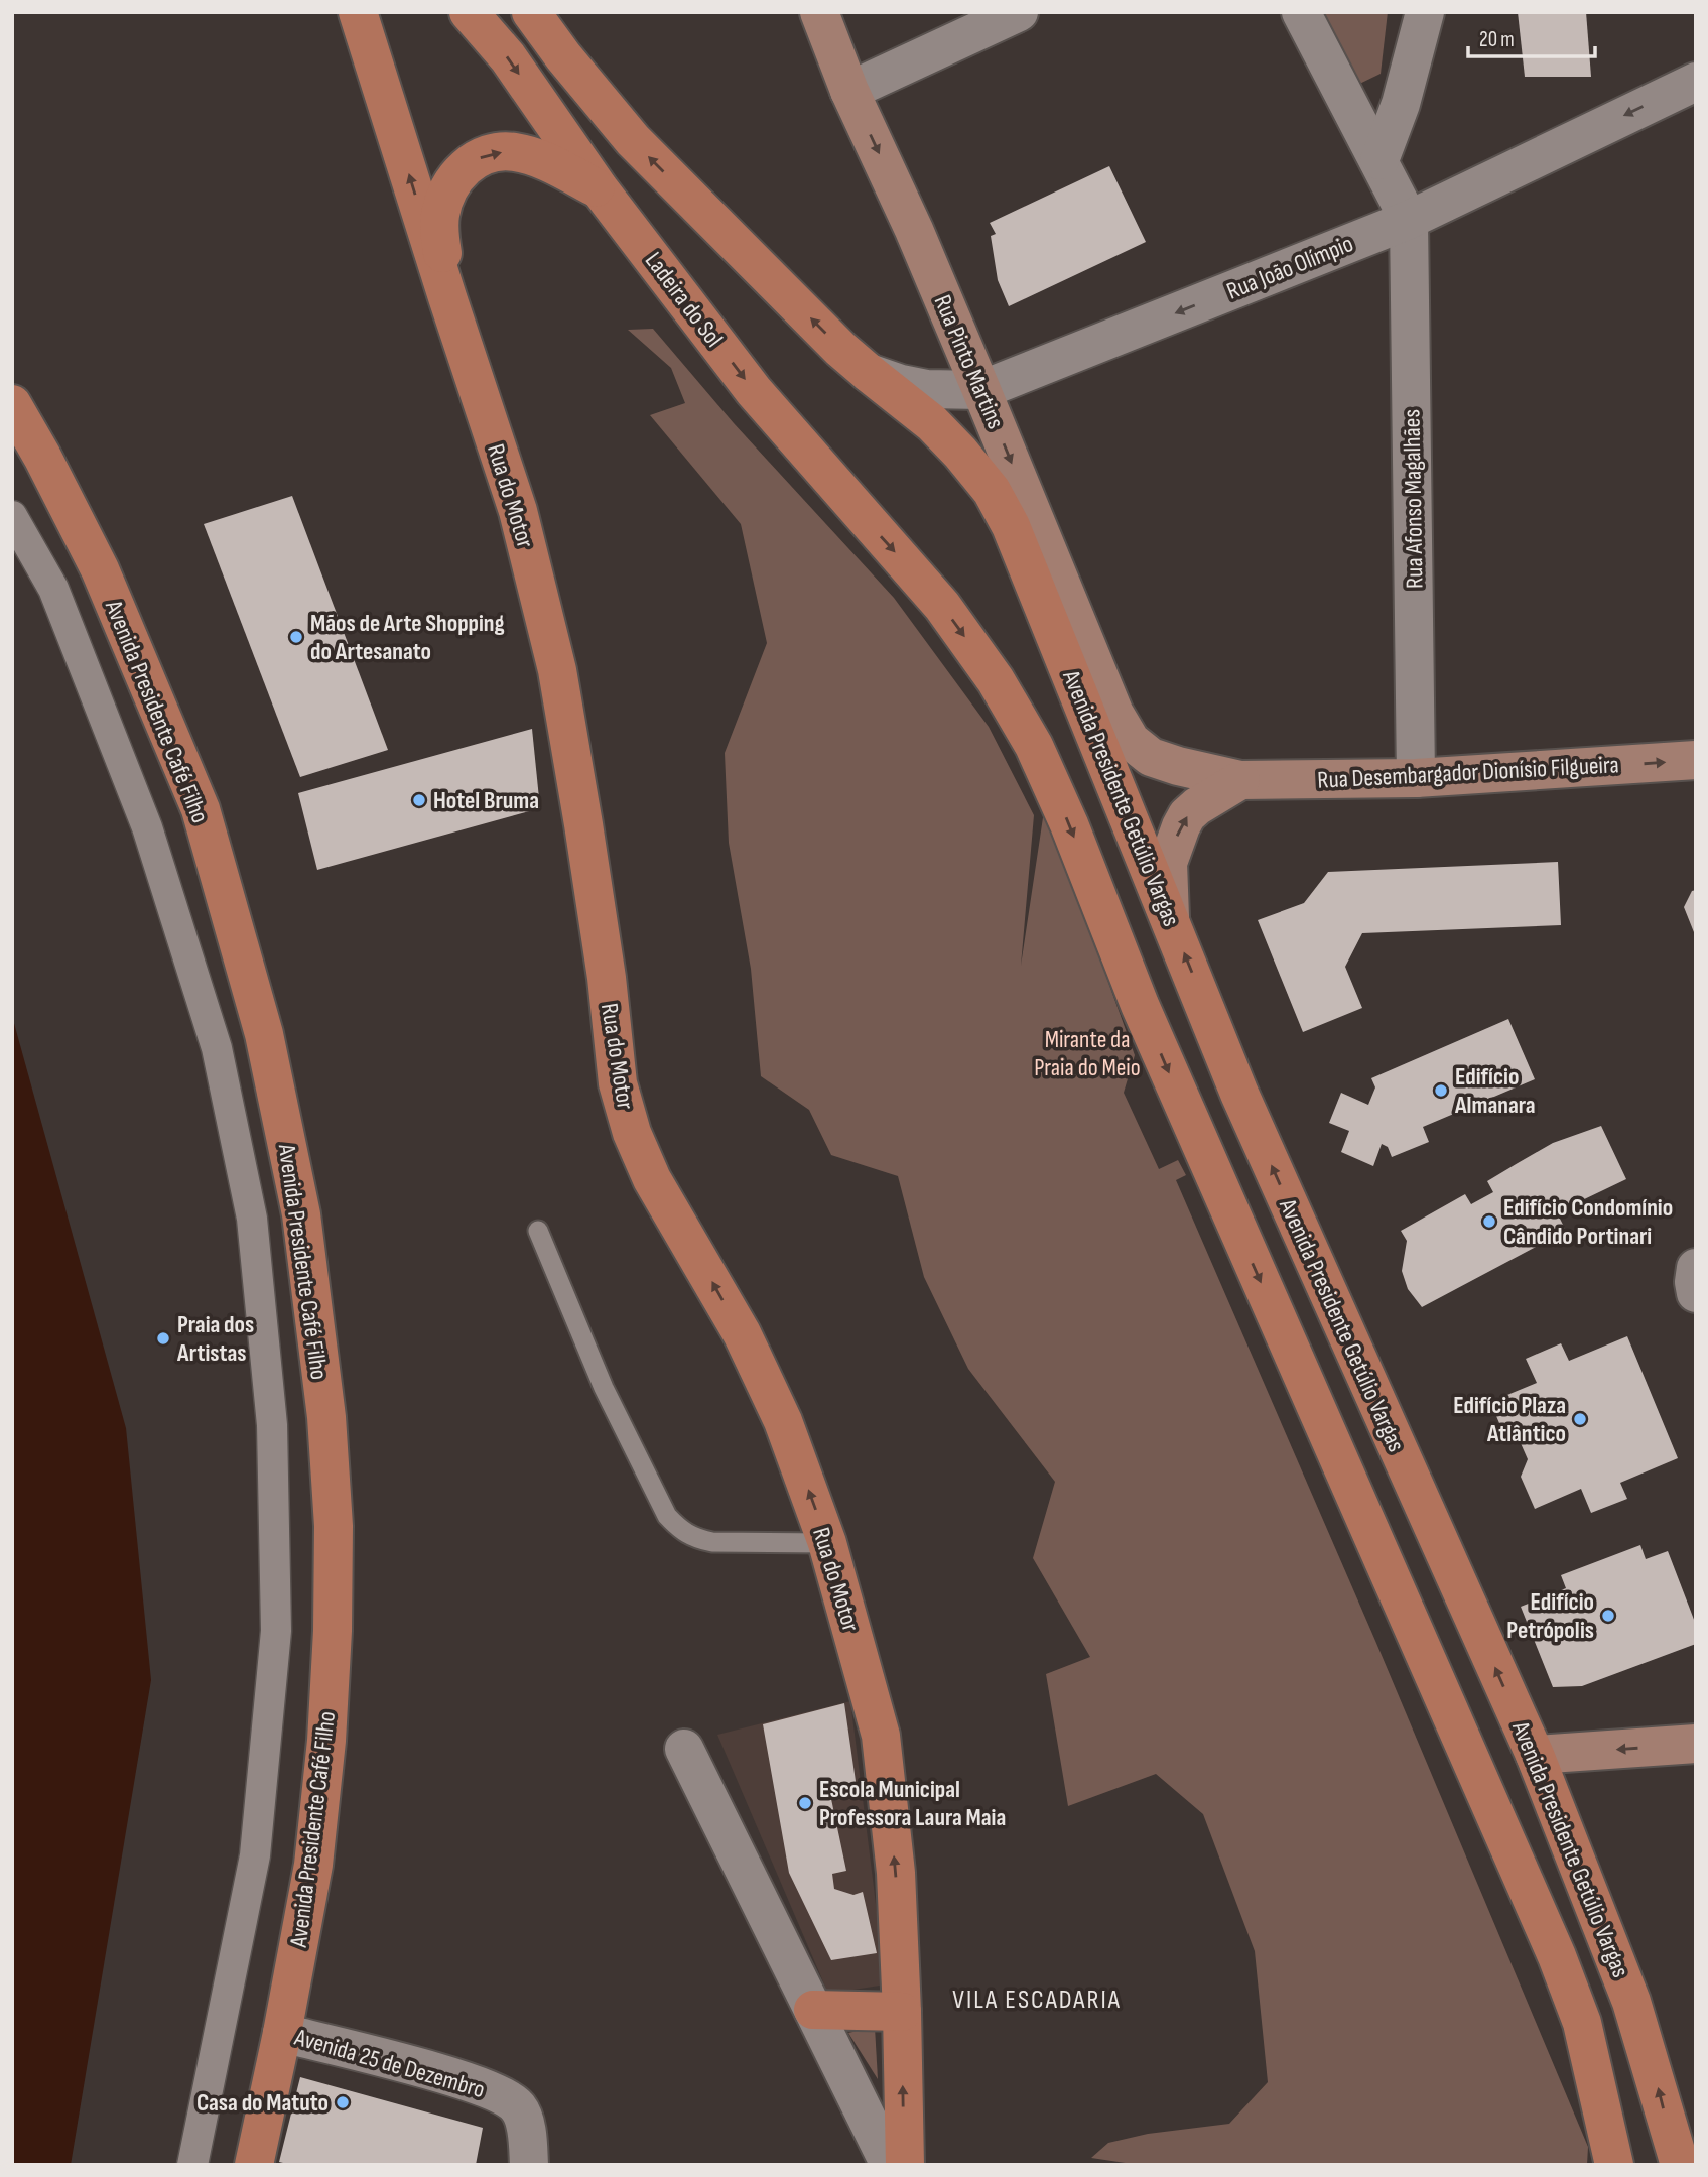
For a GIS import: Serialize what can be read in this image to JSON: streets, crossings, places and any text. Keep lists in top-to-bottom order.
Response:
{
  "streets": {
    "main road": [
      "Ladeira do Sol",
      "Rua Pinto Martins",
      "Rua do Motor",
      "Avenida Presidente Café Filho",
      "Rua Desembargador Dionísio Filgueira",
      "Avenida Presidente Getúlio Vargas"
    ],
    "street": ["Rua João Olímpio", "Rua Afonso Magalhães", "Avenida 25 de Dezembro"]
  },
  "crossings": [
    ["Rua João Olímpio", "Rua Pinto Martins"],
    ["Rua João Olímpio", "Rua Afonso Magalhães"],
    ["Rua João Olímpio", "Avenida Presidente Getúlio Vargas"],
    ["Rua Pinto Martins", "Rua Desembargador Dionísio Filgueira"],
    ["Rua Afonso Magalhães", "Rua Desembargador Dionísio Filgueira"],
    ["Avenida Presidente Café Filho", "Avenida 25 de Dezembro"]
  ],
  "one_way": [
    "Rua João Olímpio",
    "Ladeira do Sol",
    "Rua do Motor",
    "Rua Desembargador Dionísio Filgueira",
    "Avenida Presidente Getúlio Vargas"
  ],
  "districts": ["VILA ESCADARIA"],
  "parks": ["Mirante da Praia do Meio"],
  "places": [
    "Mãos de Arte Shopping do Artesanato",
    "Hotel Bruma",
    "Edifício Almanara",
    "Edifício Condomínio Cândido Portinari",
    "Praia dos Artistas",
    "Edifício Plaza Atlântico",
    "Edifício Petrópolis",
    "Escola Municipal Professora Laura Maia",
    "Casa do Matuto"
  ],
  "scale_bar": "20 m"
}
